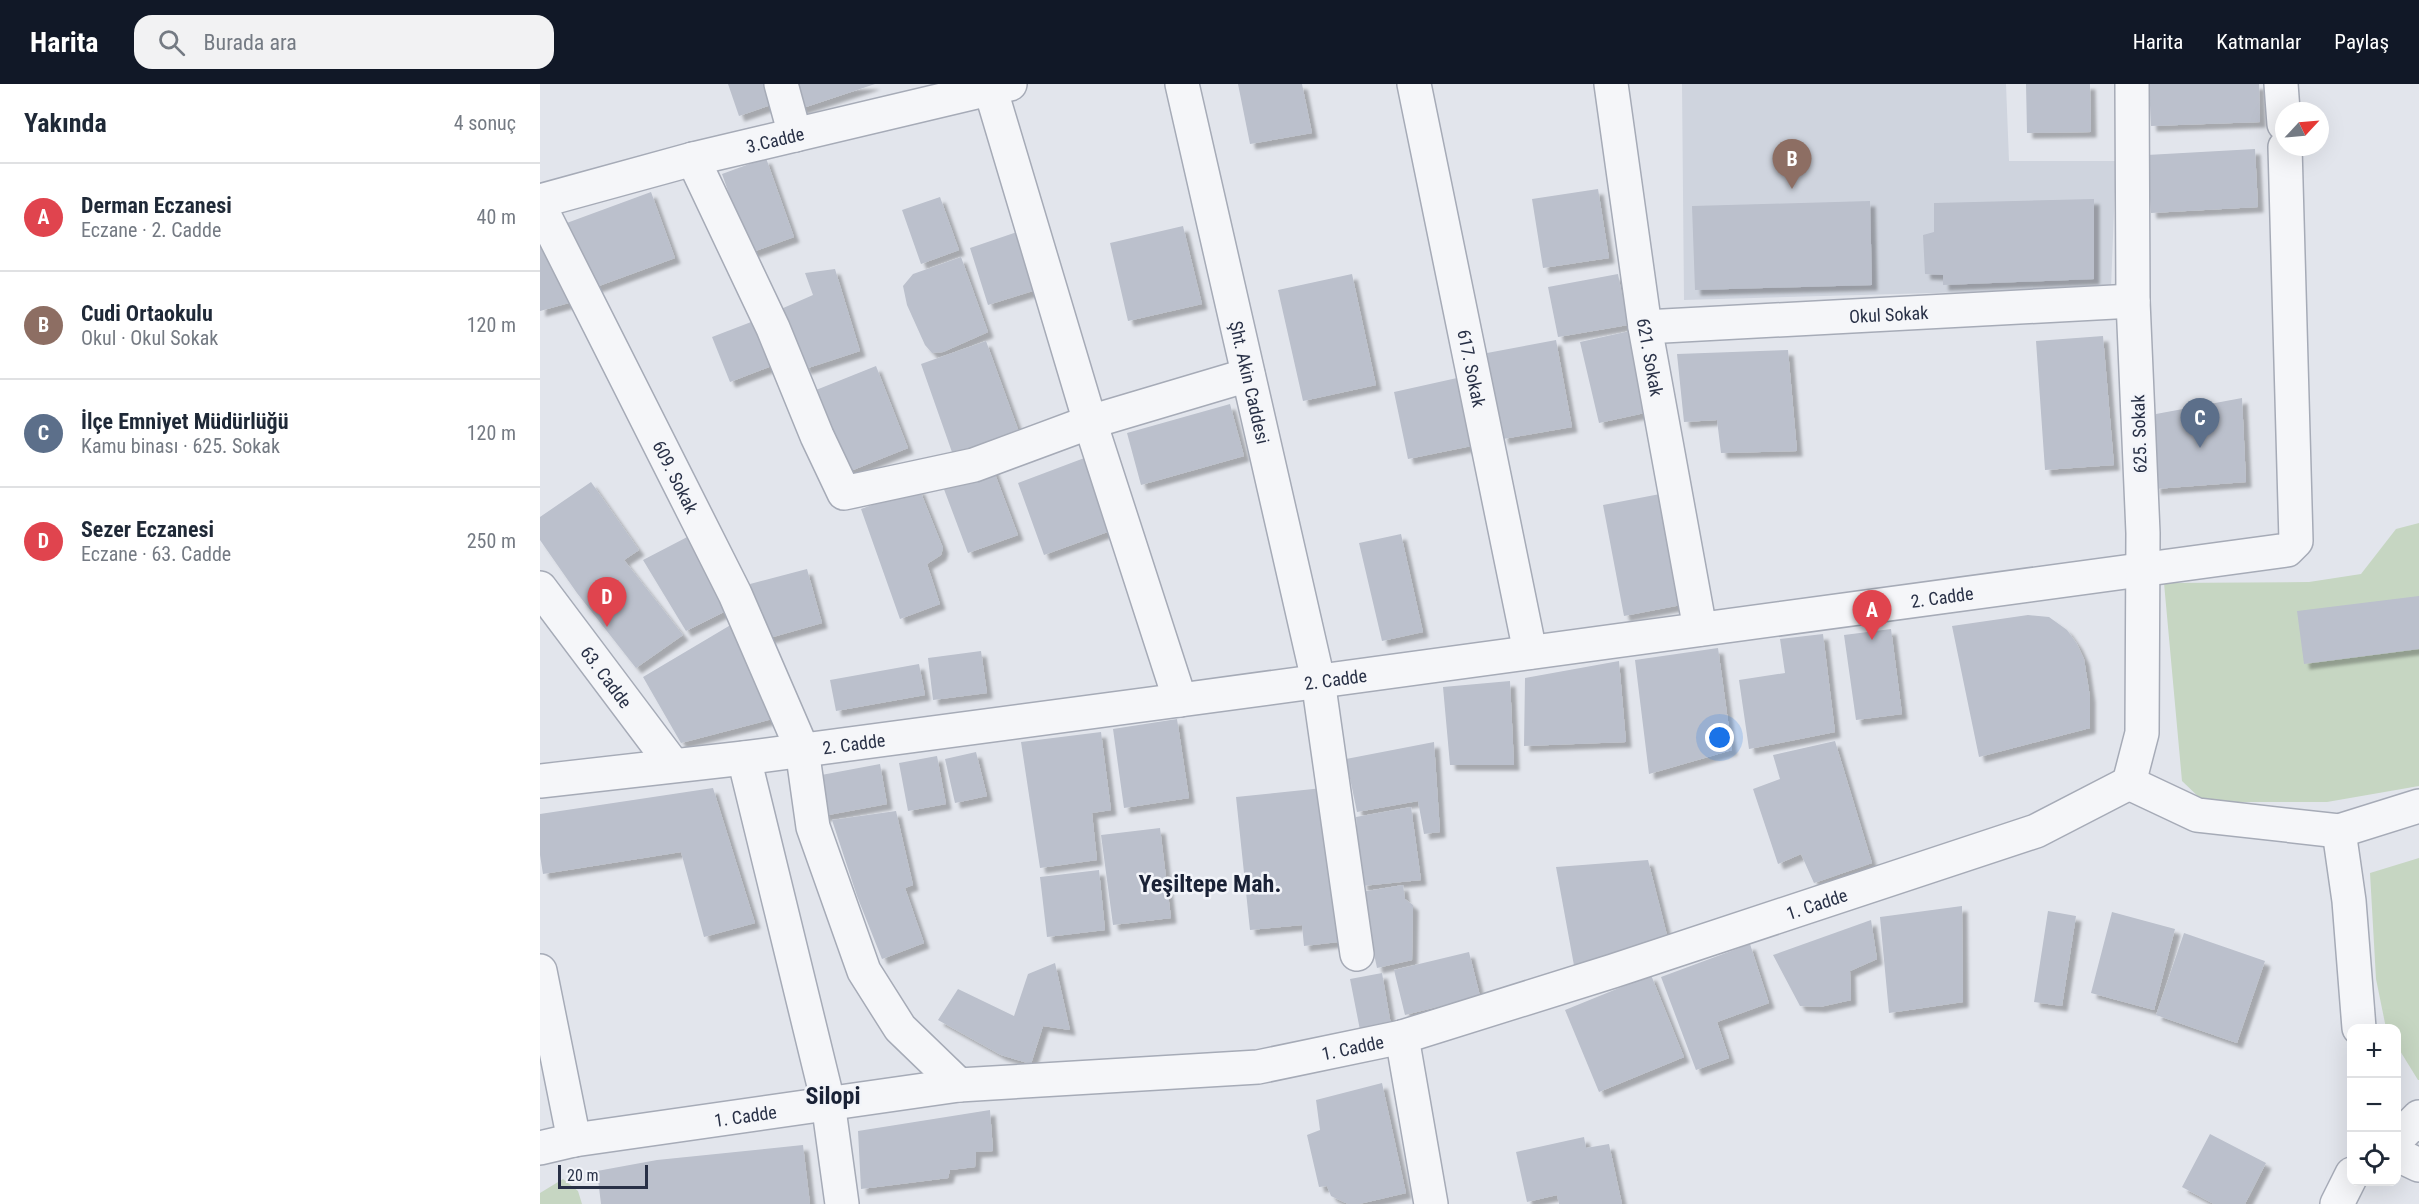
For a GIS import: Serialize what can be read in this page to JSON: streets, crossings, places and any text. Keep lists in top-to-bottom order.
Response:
{
  "streets": {
    "street": [
      "3.Cadde",
      "Okul Sokak",
      "621. Sokak",
      "617. Sokak",
      "Şht. Akin Caddesi",
      "625. Sokak",
      "609. Sokak",
      "2. Cadde",
      "63. Cadde",
      "1. Cadde"
    ]
  },
  "crossings": [
    ["Okul Sokak", "621. Sokak"],
    ["Okul Sokak", "625. Sokak"],
    ["621. Sokak", "2. Cadde"],
    ["617. Sokak", "2. Cadde"],
    ["Şht. Akin Caddesi", "2. Cadde"],
    ["625. Sokak", "2. Cadde"],
    ["625. Sokak", "1. Cadde"],
    ["609. Sokak", "2. Cadde"],
    ["609. Sokak", "1. Cadde"],
    ["2. Cadde", "63. Cadde"]
  ],
  "districts": ["Yeşiltepe Mah.", "Silopi"],
  "scale_bar": "20 m",
  "north": "top right",
  "page": {
    "header": "Harita",
    "search": "Burada ara",
    "nav": ["Harita", "Katmanlar", "Paylaş"],
    "heading": ["Yakında", "4 sonuç"],
    "pins": [
      "B",
      "C",
      "D",
      "A"
    ],
    "list": [
      {
        "mark": "A",
        "name": "Derman Eczanesi",
        "note": "Eczane · 2. Cadde",
        "value": "40 m"
      },
      {
        "mark": "B",
        "name": "Cudi Ortaokulu",
        "note": "Okul · Okul Sokak",
        "value": "120 m"
      },
      {
        "mark": "C",
        "name": "İlçe Emniyet Müdürlüğü",
        "note": "Kamu binası · 625. Sokak",
        "value": "120 m"
      },
      {
        "mark": "D",
        "name": "Sezer Eczanesi",
        "note": "Eczane · 63. Cadde",
        "value": "250 m"
      }
    ],
    "map_buttons": ["+", "−"],
    "scale": "20 m"
  }
}
